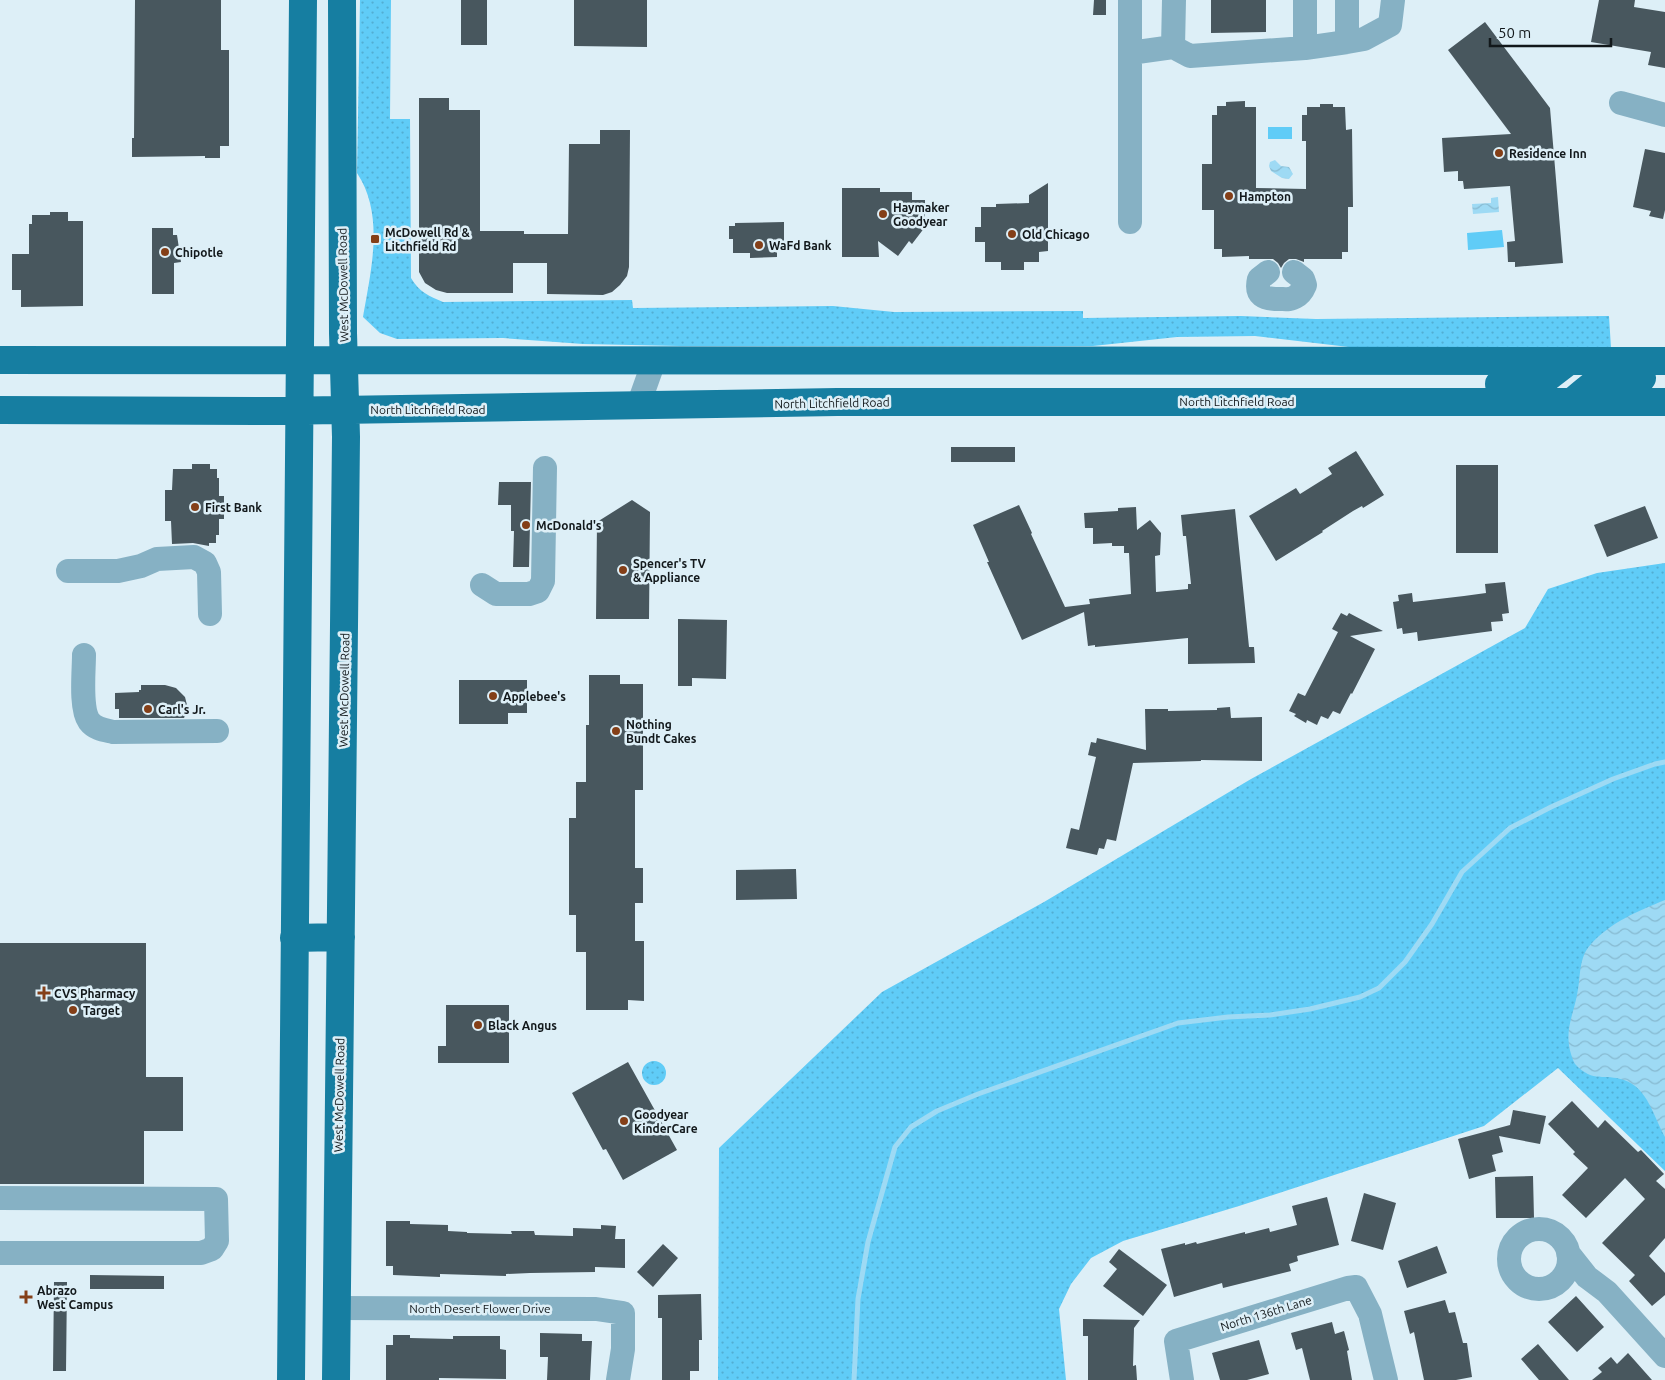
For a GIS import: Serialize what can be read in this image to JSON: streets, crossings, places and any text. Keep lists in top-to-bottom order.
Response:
{
  "streets": {
    "main road": ["West McDowell Road", "North Litchfield Road"],
    "street": ["North Desert Flower Drive", "North 136th Lane"]
  },
  "crossings": [
    ["West McDowell Road", "North Litchfield Road"],
    ["West McDowell Road", "North Desert Flower Drive"]
  ],
  "places": {
    "other": [
      "Residence Inn",
      "Hampton",
      "Haymaker Goodyear",
      "Old Chicago",
      "WaFd Bank",
      "Chipotle",
      "First Bank",
      "McDonald's",
      "Spencer's TV & Appliance",
      "Applebee's",
      "Carl's Jr.",
      "Nothing Bundt Cakes",
      "Target",
      "Black Angus",
      "Goodyear KinderCare"
    ],
    "transit": ["McDowell Rd & Litchfield Rd"],
    "health": ["CVS Pharmacy", "Abrazo West Campus"]
  },
  "scale_bar": "50 m"
}
